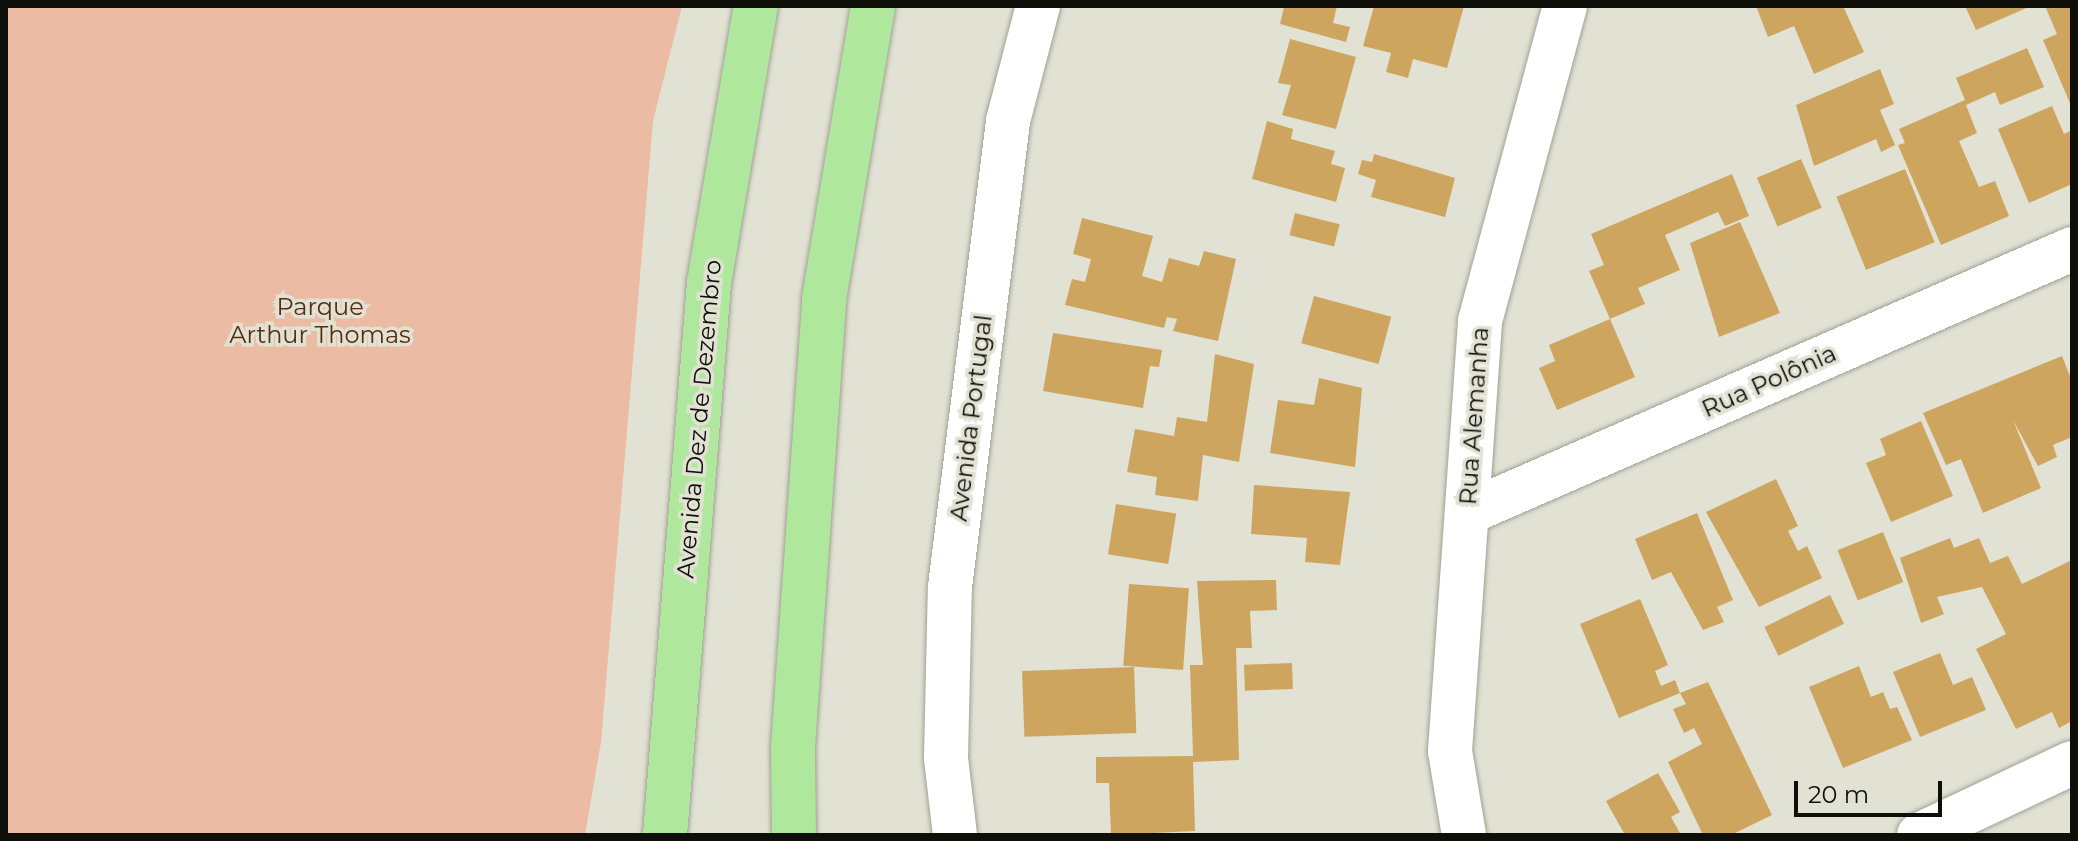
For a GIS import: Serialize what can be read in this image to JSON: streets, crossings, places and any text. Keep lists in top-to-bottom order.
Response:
{
  "streets": {
    "highway": ["Avenida Dez de Dezembro"],
    "street": ["Rua Polônia", "Rua Alemanha", "Avenida Portugal"]
  },
  "crossings": [
    ["Rua Polônia", "Rua Alemanha"]
  ],
  "parks": ["Parque Arthur Thomas"],
  "scale_bar": "20 m"
}
